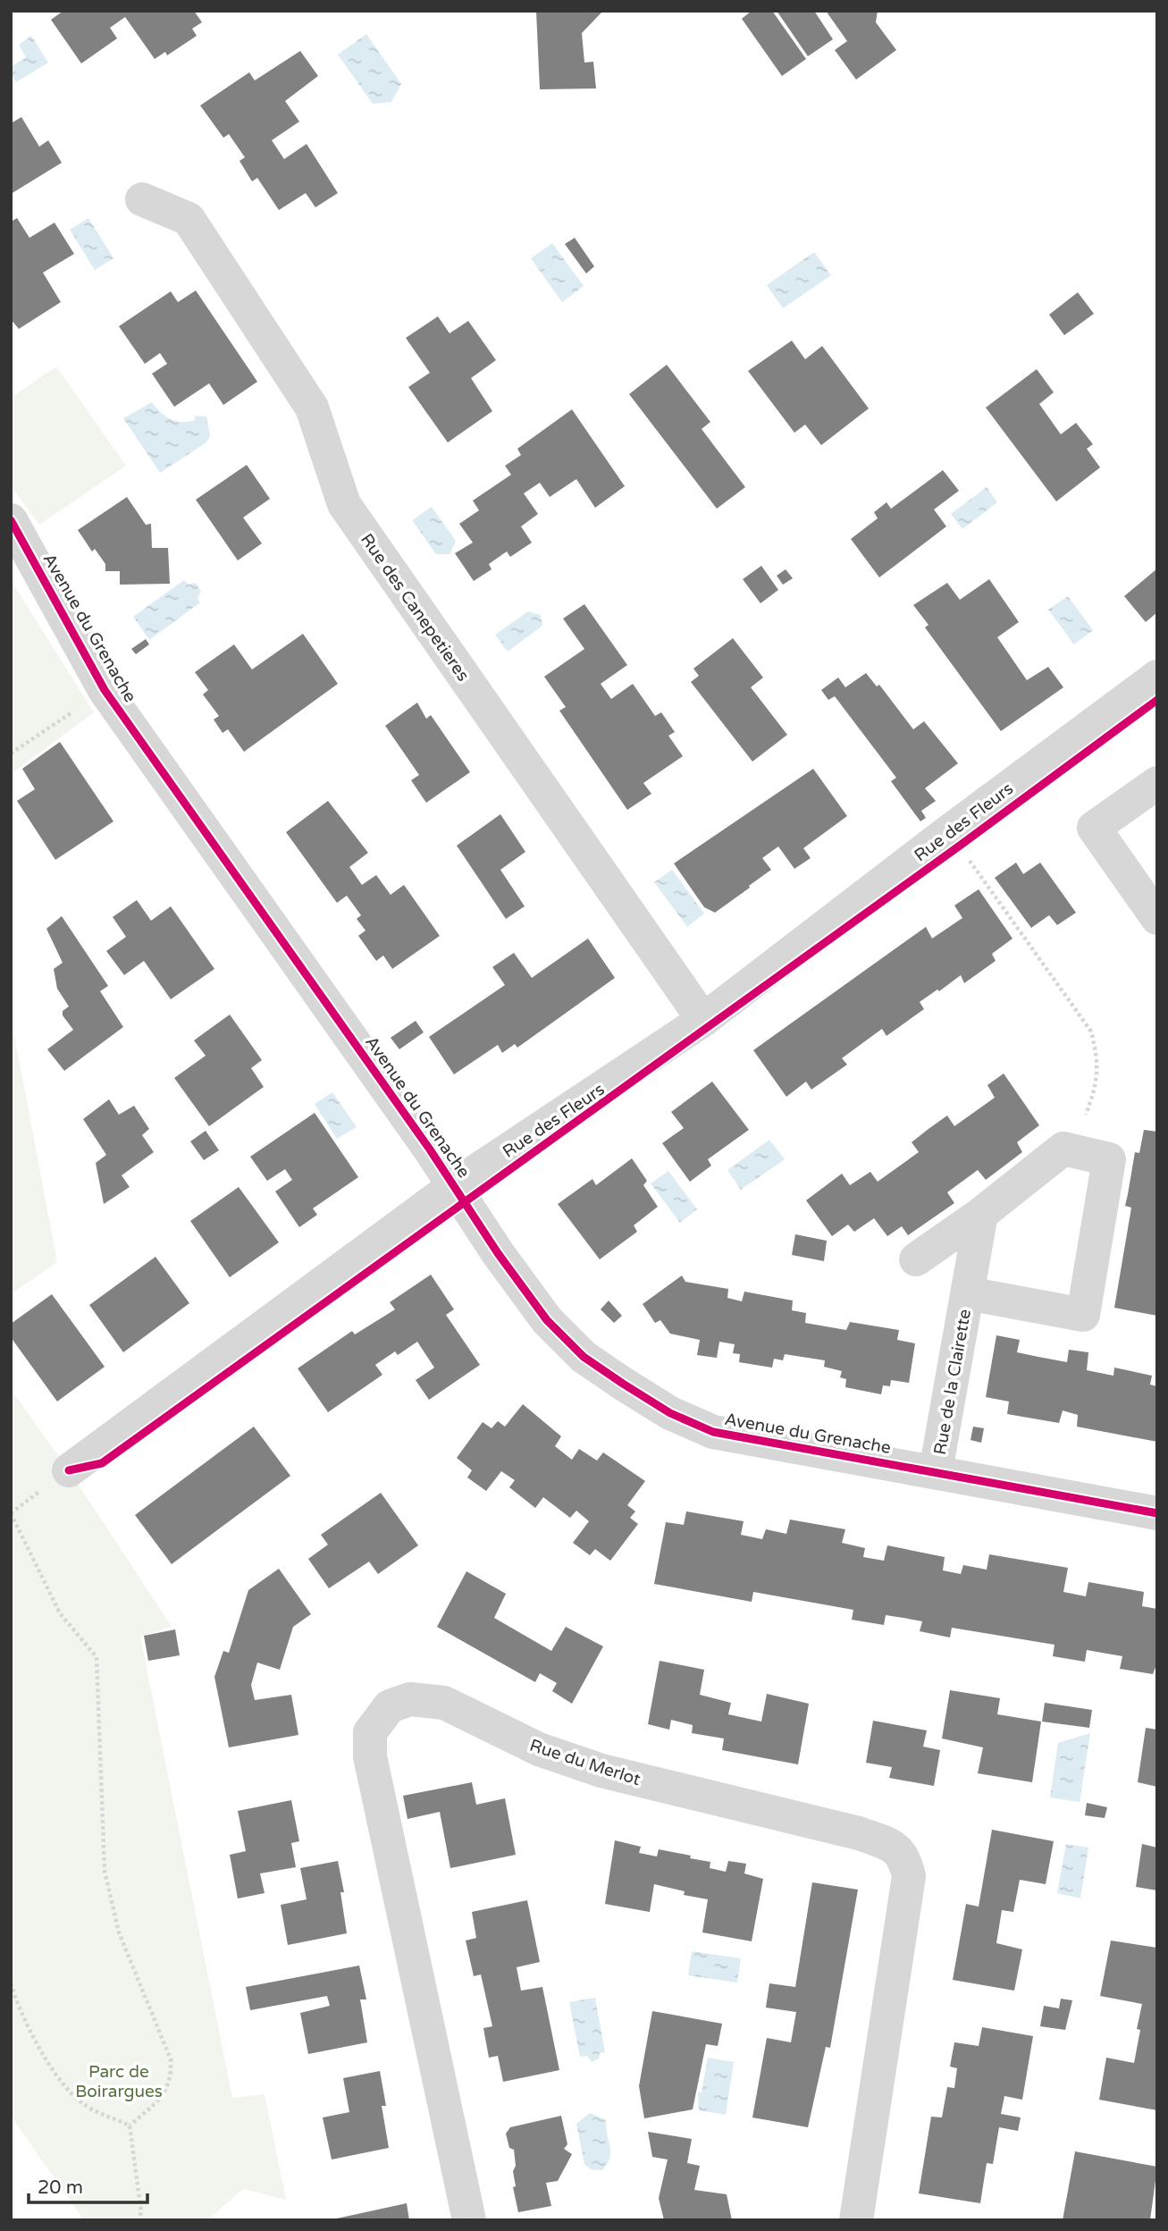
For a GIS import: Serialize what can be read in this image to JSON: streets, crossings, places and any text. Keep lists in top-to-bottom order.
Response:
{
  "streets": {
    "street": [
      "Rue des Canepetieres",
      "Avenue du Grenache",
      "Rue des Fleurs",
      "Rue de la Clairette",
      "Rue du Merlot"
    ]
  },
  "crossings": [
    ["Rue des Canepetieres", "Rue des Fleurs"],
    ["Avenue du Grenache", "Rue des Fleurs"],
    ["Avenue du Grenache", "Rue de la Clairette"]
  ],
  "parks": ["Parc de Boirargues"],
  "scale_bar": "20 m"
}
